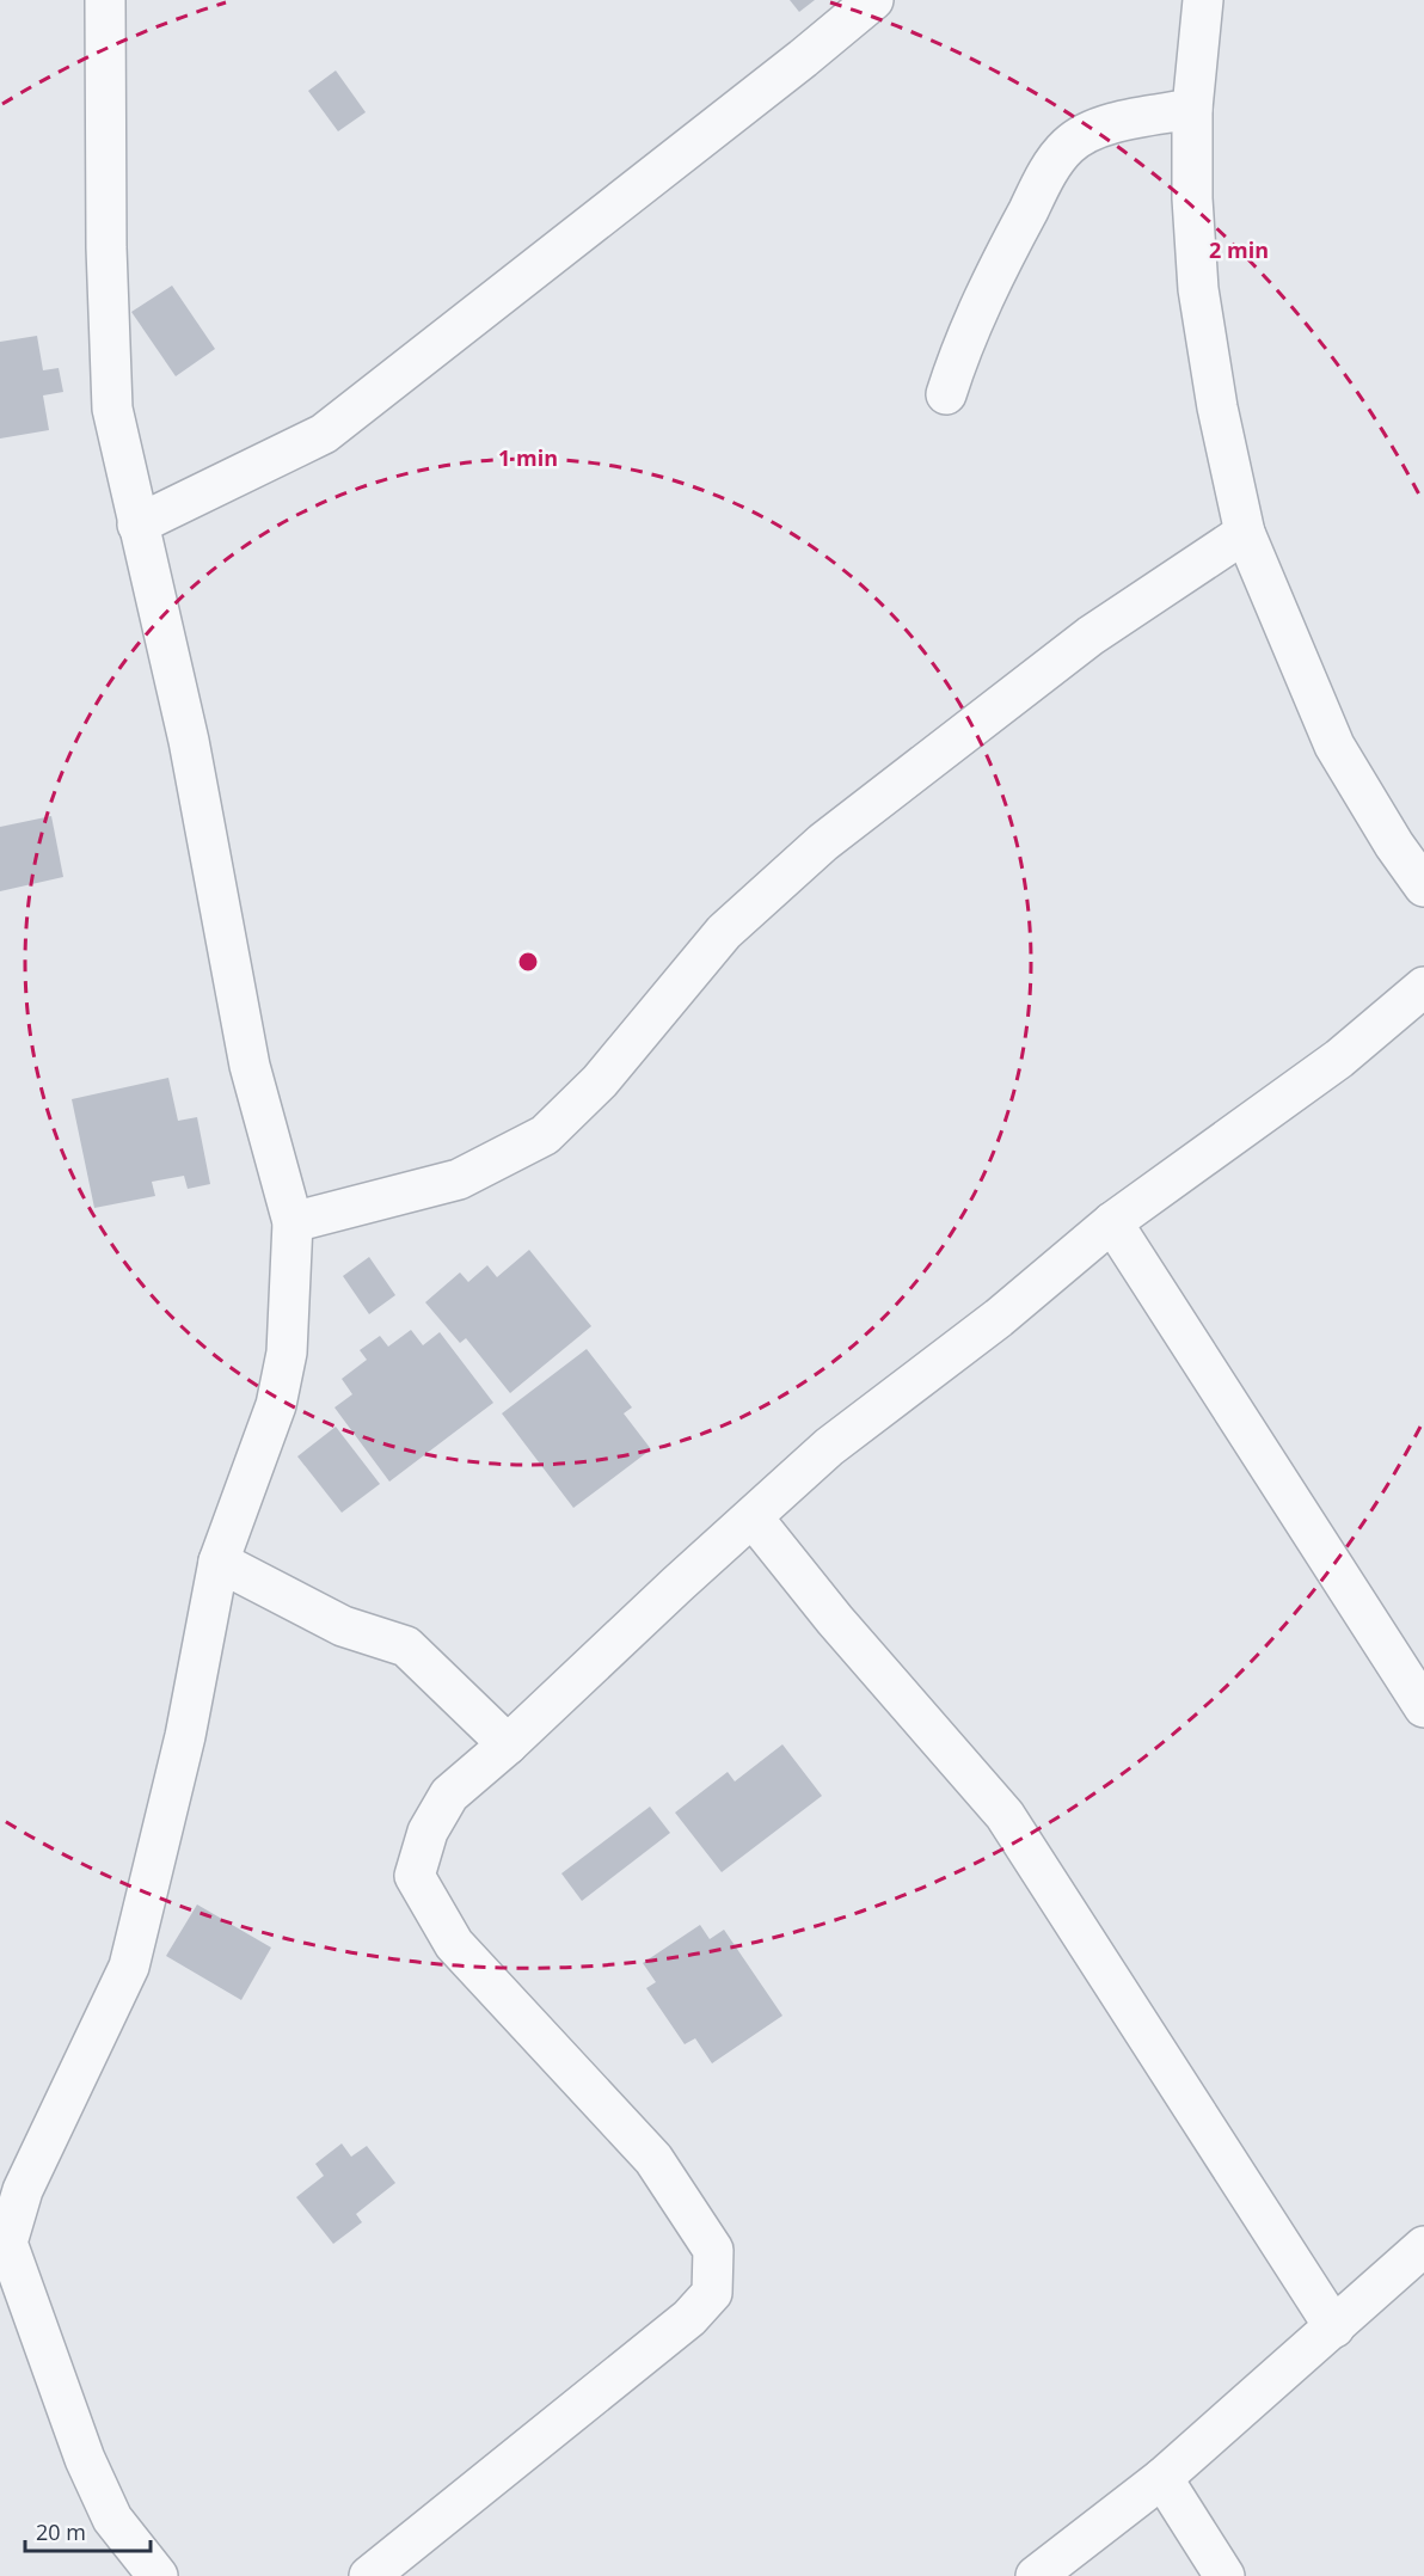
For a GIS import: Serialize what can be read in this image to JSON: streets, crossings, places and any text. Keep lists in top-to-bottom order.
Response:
{
  "scale_bar": "20 m",
  "rings": ["2 min", "1 min"]
}
